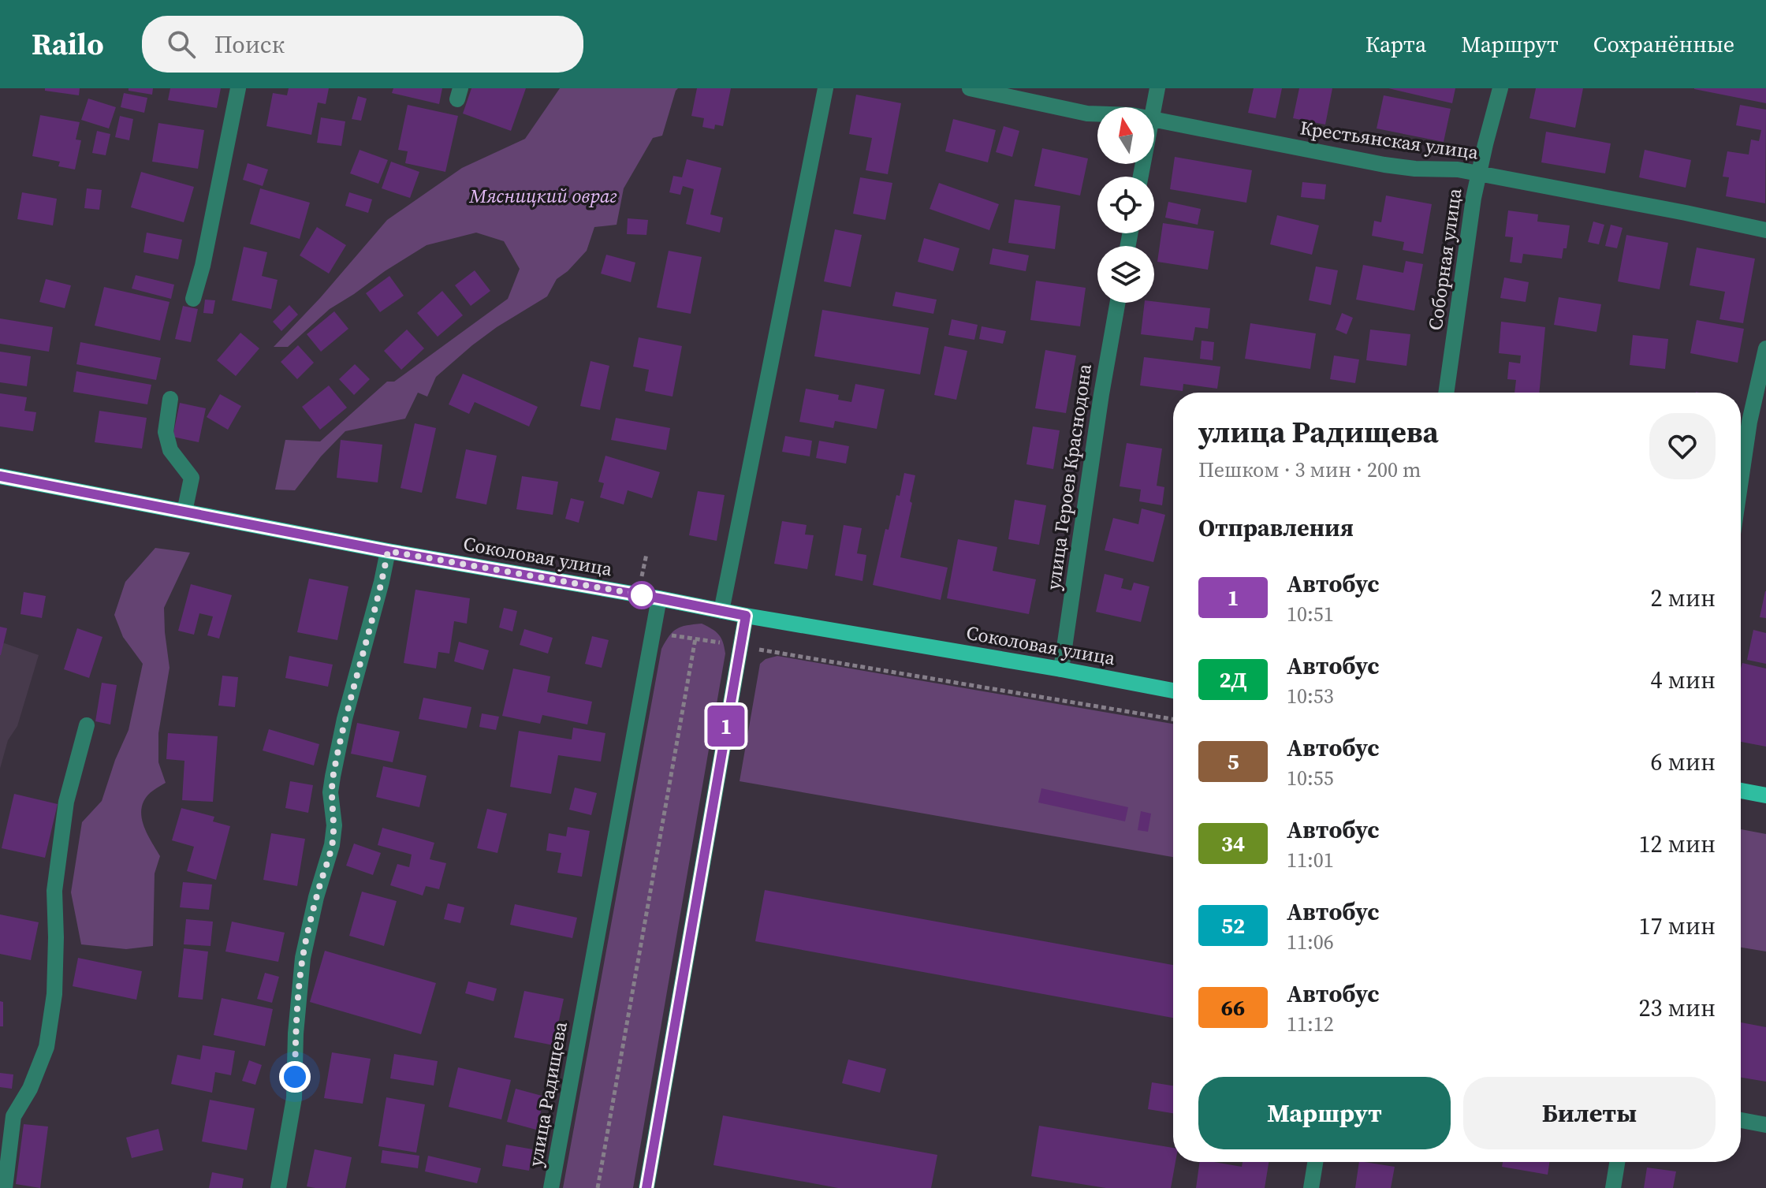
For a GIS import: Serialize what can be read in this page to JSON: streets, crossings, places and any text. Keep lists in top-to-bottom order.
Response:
{
  "streets": {
    "main road": ["Соколовая улица"],
    "street": [
      "Крестьянская улица",
      "Соборная улица",
      "улица Героев Краснодона",
      "улица Радищева"
    ]
  },
  "crossings": [
    ["Крестьянская улица", "Соборная улица"],
    ["улица Героев Краснодона", "Соколовая улица"],
    ["Соколовая улица", "улица Радищева"]
  ],
  "parks": ["Мясницкий овраг"],
  "lines": ["bus line 1"],
  "north": "top",
  "page": {
    "header": "Railo",
    "search": "Поиск",
    "nav": ["Карта", "Маршрут", "Сохранённые"],
    "on_map": "1",
    "heading": [
      ["улица Радищева", "Пешком · 3 мин · 200 m"],
      "Отправления"
    ],
    "list": [
      {
        "mark": "1",
        "name": "Автобус",
        "note": "10:51",
        "value": "2 мин"
      },
      {
        "mark": "2Д",
        "name": "Автобус",
        "note": "10:53",
        "value": "4 мин"
      },
      {
        "mark": "5",
        "name": "Автобус",
        "note": "10:55",
        "value": "6 мин"
      },
      {
        "mark": "34",
        "name": "Автобус",
        "note": "11:01",
        "value": "12 мин"
      },
      {
        "mark": "52",
        "name": "Автобус",
        "note": "11:06",
        "value": "17 мин"
      },
      {
        "mark": "66",
        "name": "Автобус",
        "note": "11:12",
        "value": "23 мин"
      }
    ],
    "buttons": ["Маршрут", "Билеты"]
  }
}
